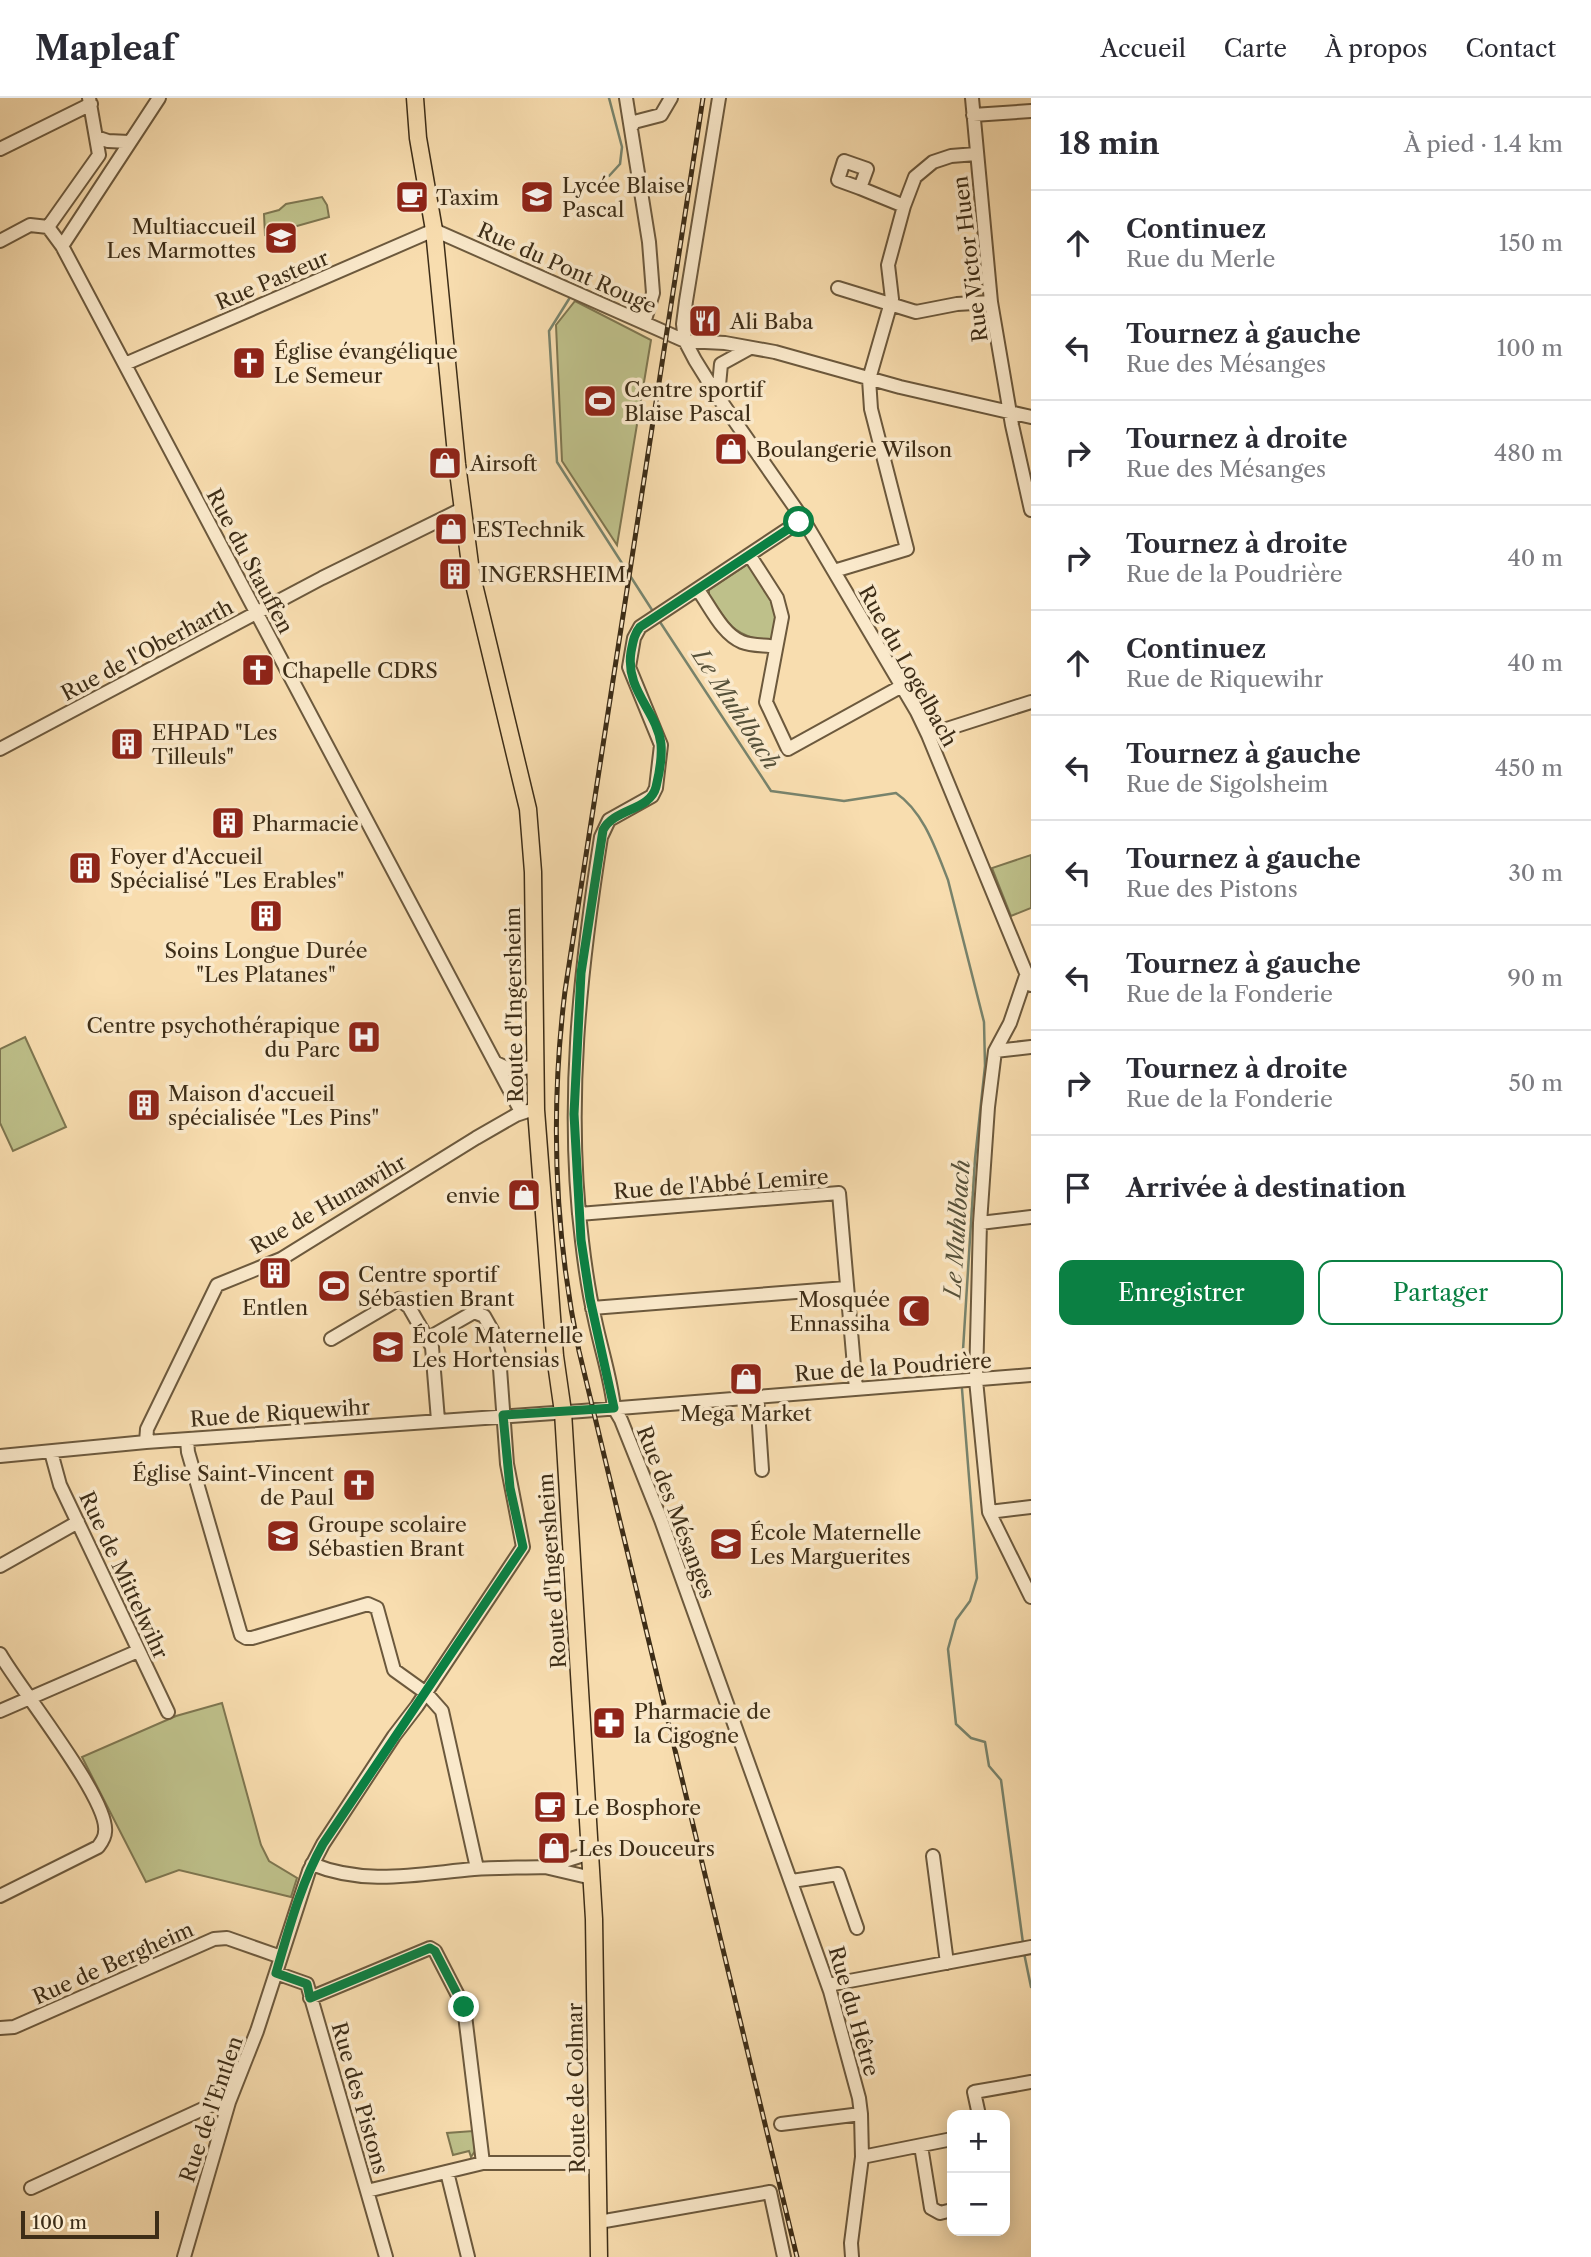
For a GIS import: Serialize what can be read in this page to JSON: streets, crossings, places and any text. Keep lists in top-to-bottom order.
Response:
{
  "streets": {
    "main road": ["Route d'Ingersheim", "Route de Colmar"],
    "street": [
      "Rue Victor Huen",
      "Rue du Pont Rouge",
      "Rue Pasteur",
      "Rue du Stauffen",
      "Rue de l'Oberharth",
      "Rue du Logelbach",
      "Rue de l'Abbé Lemire",
      "Rue de Hunawihr",
      "Rue de la Poudrière",
      "Rue de Riquewihr",
      "Rue des Mésanges",
      "Rue de Mittelwihr",
      "Rue de Bergheim",
      "Rue du Hêtre",
      "Rue des Pistons",
      "Rue de l'Entlen"
    ]
  },
  "crossings": [
    ["Rue du Pont Rouge", "Rue Pasteur"],
    ["Rue du Pont Rouge", "Rue du Logelbach"],
    ["Rue du Pont Rouge", "Route d'Ingersheim"],
    ["Rue Pasteur", "Rue du Stauffen"],
    ["Rue Pasteur", "Route d'Ingersheim"],
    ["Rue du Stauffen", "Rue de l'Oberharth"],
    ["Rue du Stauffen", "Route d'Ingersheim"],
    ["Rue du Stauffen", "Rue de Hunawihr"],
    ["Rue de l'Oberharth", "Route d'Ingersheim"],
    ["Rue du Logelbach", "Rue de la Poudrière"],
    ["Route d'Ingersheim", "Rue de Hunawihr"],
    ["Route d'Ingersheim", "Rue de la Poudrière"],
    ["Route d'Ingersheim", "Rue de Riquewihr"],
    ["Route d'Ingersheim", "Route de Colmar"],
    ["Rue de l'Abbé Lemire", "Rue de la Poudrière"],
    ["Rue de l'Abbé Lemire", "Rue des Mésanges"],
    ["Rue de Hunawihr", "Rue de Riquewihr"],
    ["Rue de la Poudrière", "Rue de Riquewihr"],
    ["Rue de la Poudrière", "Rue des Mésanges"],
    ["Rue de Riquewihr", "Rue de Mittelwihr"],
    ["Rue de Riquewihr", "Rue de l'Entlen"],
    ["Rue des Mésanges", "Rue du Hêtre"],
    ["Rue de Bergheim", "Rue de l'Entlen"]
  ],
  "water": ["Le Muhlbach"],
  "places": {
    "cafe": ["Taxim", "Le Bosphore"],
    "school or university": [
      "Lycée Blaise Pascal",
      "Multiaccueil Les Marmottes",
      "École Maternelle Les Hortensias",
      "Groupe scolaire Sébastien Brant",
      "École Maternelle Les Marguerites"
    ],
    "restaurant": ["Ali Baba"],
    "church": ["Église évangélique Le Semeur", "Chapelle CDRS", "Église Saint-Vincent de Paul"],
    "sports": ["Centre sportif Blaise Pascal", "Centre sportif Sébastien Brant"],
    "shop": [
      "Boulangerie Wilson",
      "Airsoft",
      "ESTechnik",
      "envie",
      "Mega Market",
      "Les Douceurs"
    ],
    "building": [
      "INGERSHEIM",
      "EHPAD \"Les Tilleuls\"",
      "Pharmacie",
      "Foyer d'Accueil Spécialisé \"Les Erables\"",
      "Soins Longue Durée \"Les Platanes\"",
      "Maison d'accueil spécialisée \"Les Pins\"",
      "Entlen"
    ],
    "hospital": ["Centre psychothérapique du Parc"],
    "mosque": ["Mosquée Ennassiha"],
    "pharmacy": ["Pharmacie de la Cigogne"]
  },
  "scale_bar": "100 m",
  "page": {
    "header": "Mapleaf",
    "nav": [
      "Accueil",
      "Carte",
      "À propos",
      "Contact"
    ],
    "heading": ["18 min", "À pied · 1.4 km"],
    "list": [
      ["Continuez", "Rue du Merle", "150 m"],
      ["Tournez à gauche", "Rue des Mésanges", "100 m"],
      ["Tournez à droite", "Rue des Mésanges", "480 m"],
      ["Tournez à droite", "Rue de la Poudrière", "40 m"],
      ["Continuez", "Rue de Riquewihr", "40 m"],
      ["Tournez à gauche", "Rue de Sigolsheim", "450 m"],
      ["Tournez à gauche", "Rue des Pistons", "30 m"],
      ["Tournez à gauche", "Rue de la Fonderie", "90 m"],
      ["Tournez à droite", "Rue de la Fonderie", "50 m"],
      "Arrivée à destination"
    ],
    "buttons": ["Enregistrer", "Partager"],
    "map_buttons": ["+", "−"],
    "scale": "100 m"
  }
}
